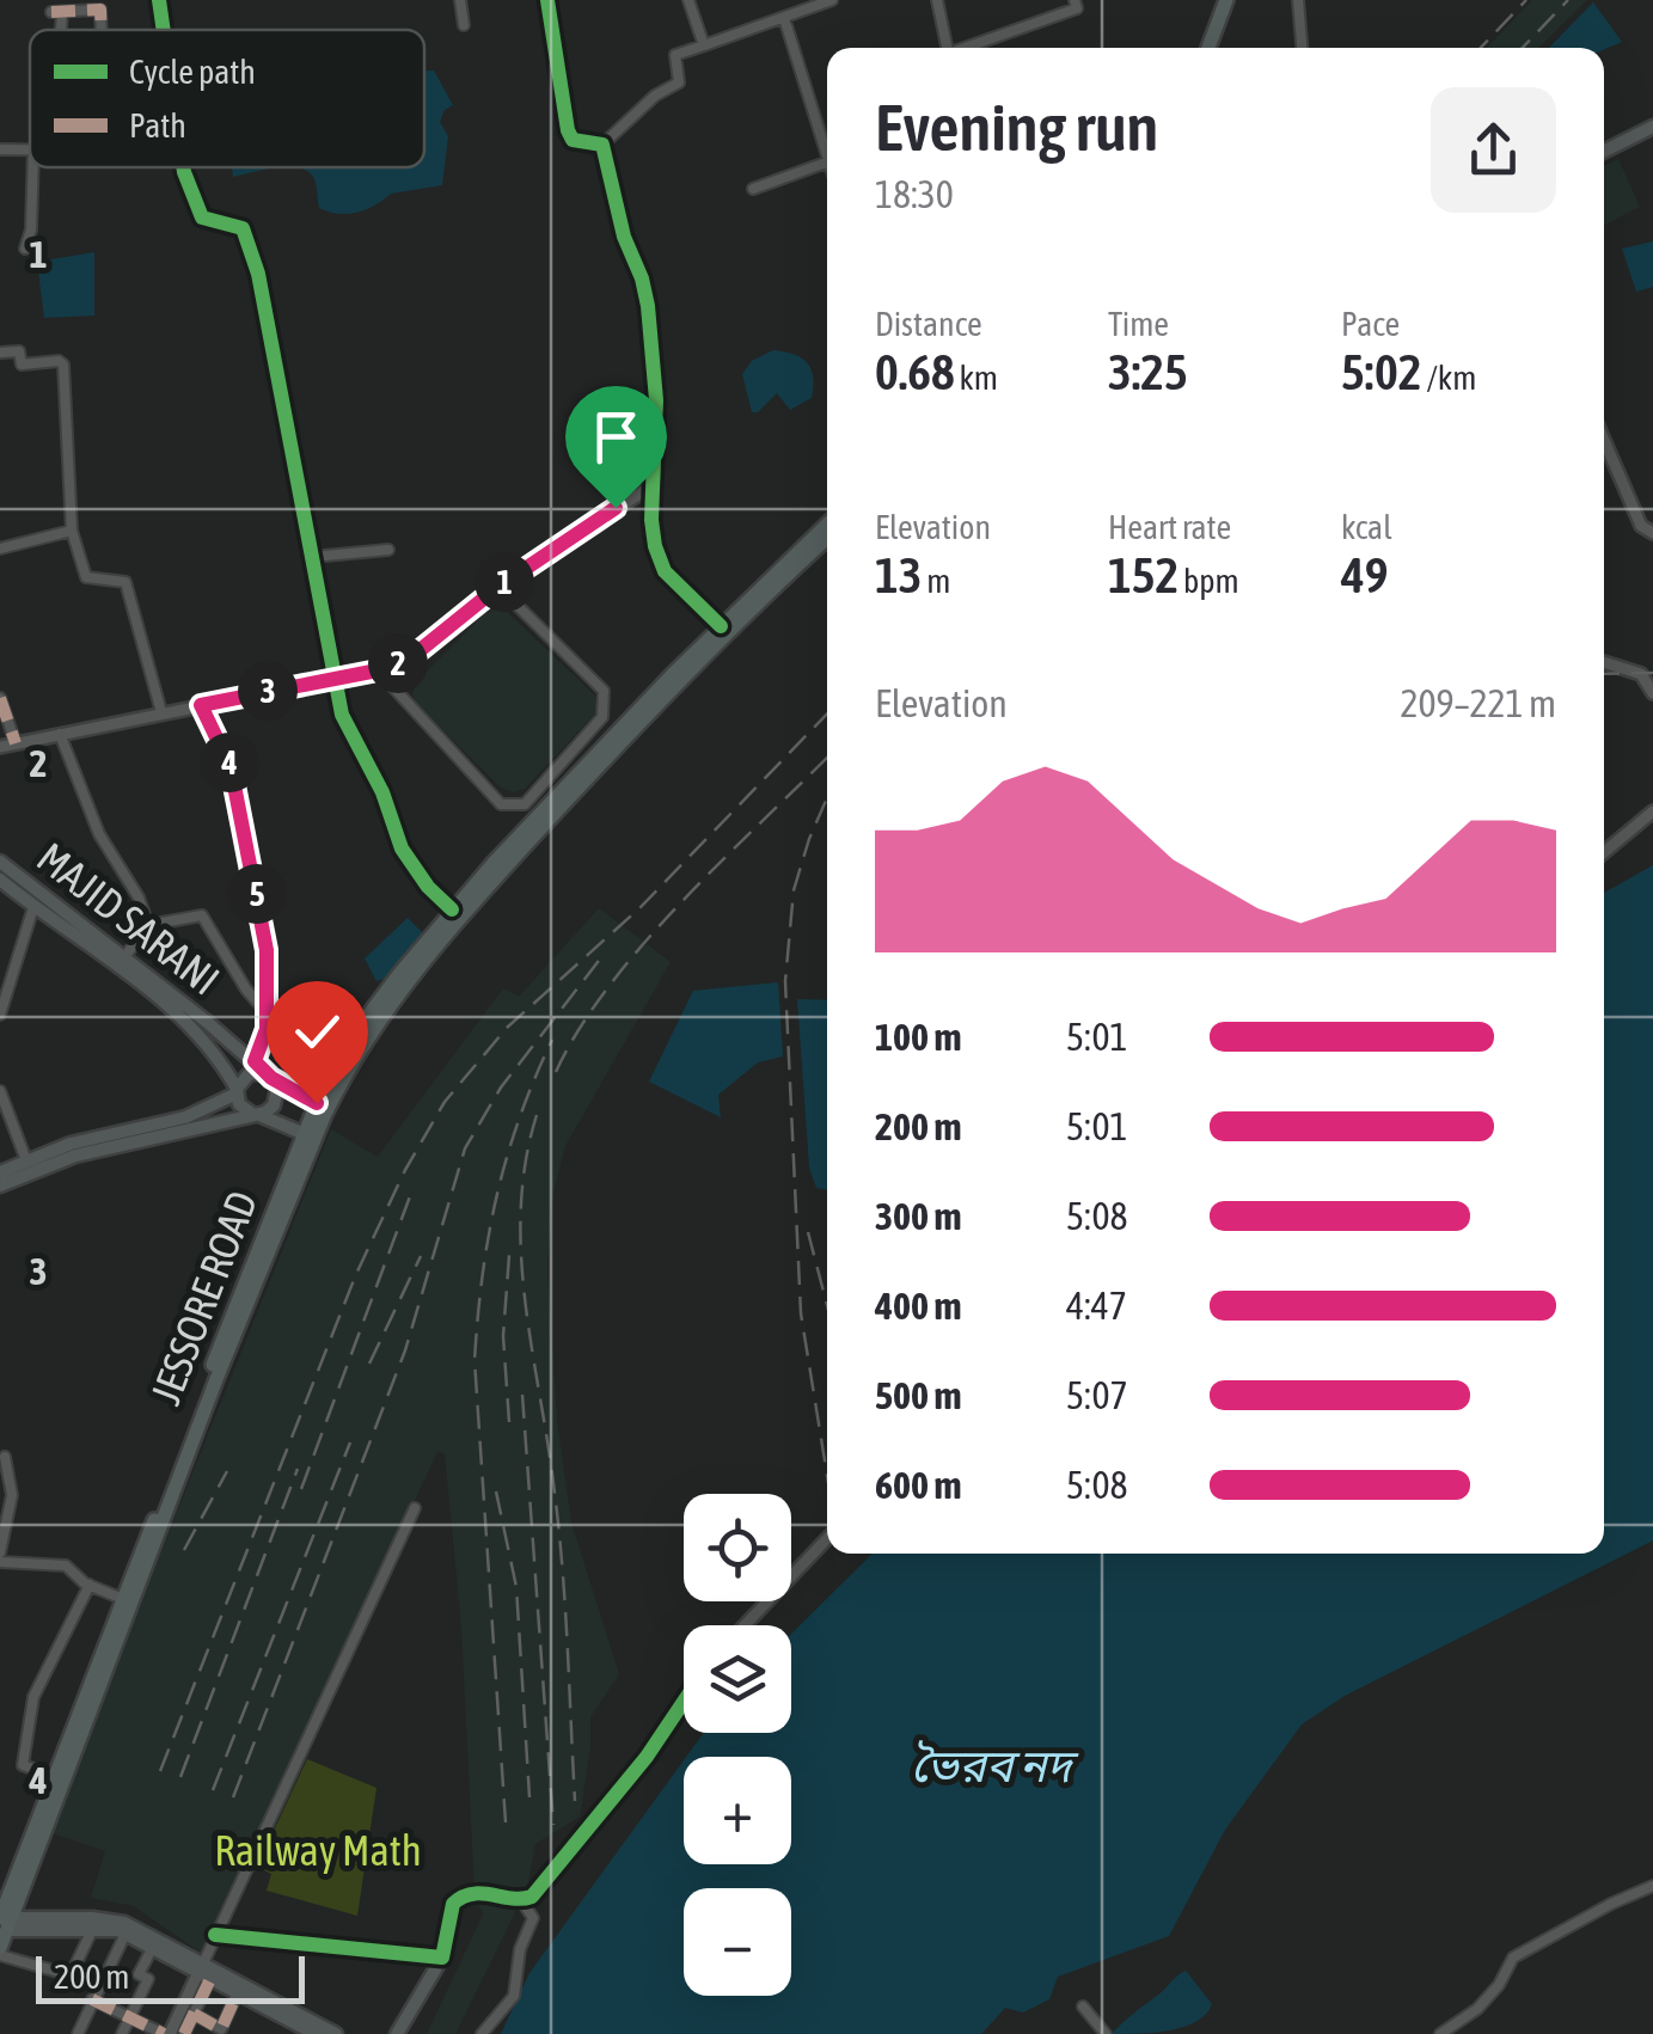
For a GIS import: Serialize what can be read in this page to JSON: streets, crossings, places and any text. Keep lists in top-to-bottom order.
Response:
{
  "streets": {
    "main road": ["MAJID SARANI"]
  },
  "water": ["ভৈরব নদ"],
  "parks": ["Railway Math"],
  "legend": ["Cycle path", "Path"],
  "scale_bar": "200 m",
  "page": {
    "heading": ["Evening run", "18:30"],
    "stats": [
      ["Distance", "0.68 km"],
      ["Time", "3:25"],
      ["Pace", "5:02 /km"],
      ["Elevation", "13 m"],
      ["Heart rate", "152 bpm"],
      ["kcal", "49"]
    ],
    "pins": [
      "1",
      "2",
      "3",
      "4",
      "5"
    ],
    "chart": ["Elevation", "209–221 m"],
    "list": [
      {
        "name": "100 m",
        "note": "5:01"
      },
      {
        "name": "200 m",
        "note": "5:01"
      },
      {
        "name": "300 m",
        "note": "5:08"
      },
      {
        "name": "400 m",
        "note": "4:47"
      },
      {
        "name": "500 m",
        "note": "5:07"
      },
      {
        "name": "600 m",
        "note": "5:08"
      }
    ],
    "map_buttons": ["+", "−"],
    "scale": "200 m"
  },
  "grid": {
    "rows": [
      "1",
      "2",
      "3",
      "4"
    ]
  }
}
